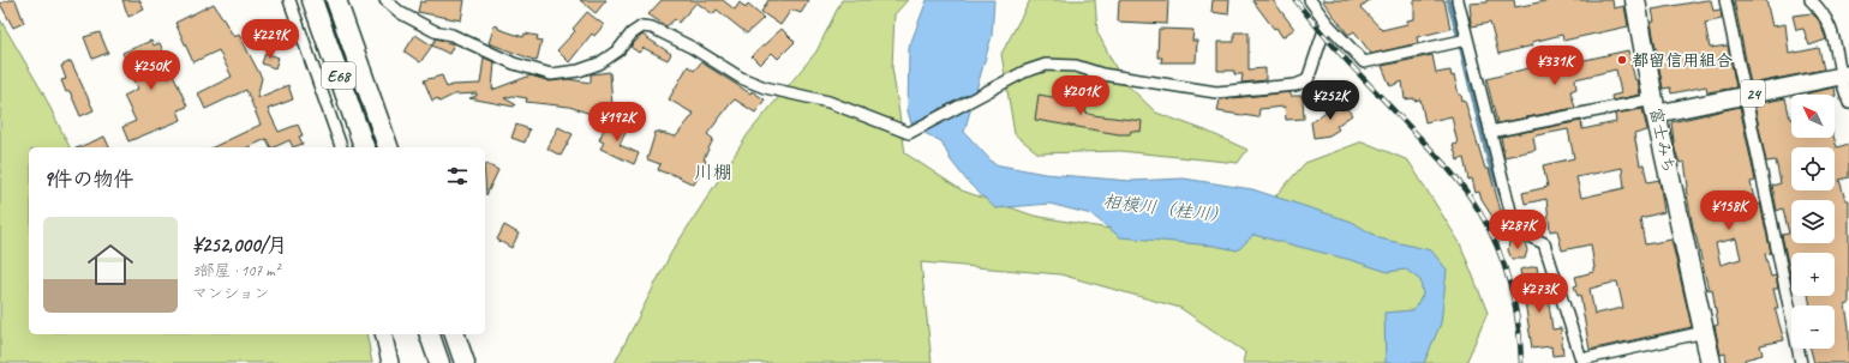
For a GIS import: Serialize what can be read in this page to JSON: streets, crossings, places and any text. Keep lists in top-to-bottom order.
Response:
{
  "streets": {
    "highway": ["E68", "富士みち"],
    "main road": ["24"]
  },
  "crossings": [
    ["24", "富士みち"]
  ],
  "districts": ["川棚"],
  "water": ["相模川（桂川）"],
  "places": ["都留信用組合"],
  "north": "top left",
  "page": {
    "price": [
      "¥229K",
      "¥331K",
      "¥250K",
      "¥201K",
      "¥252K",
      "¥192K",
      "¥158K",
      "¥287K",
      "¥273K"
    ],
    "map_buttons": ["+", "−"],
    "heading": "9件の物件",
    "list": [
      {
        "name": "¥252,000/月",
        "note": "3部屋 · 107 m² · マンション"
      }
    ]
  }
}
